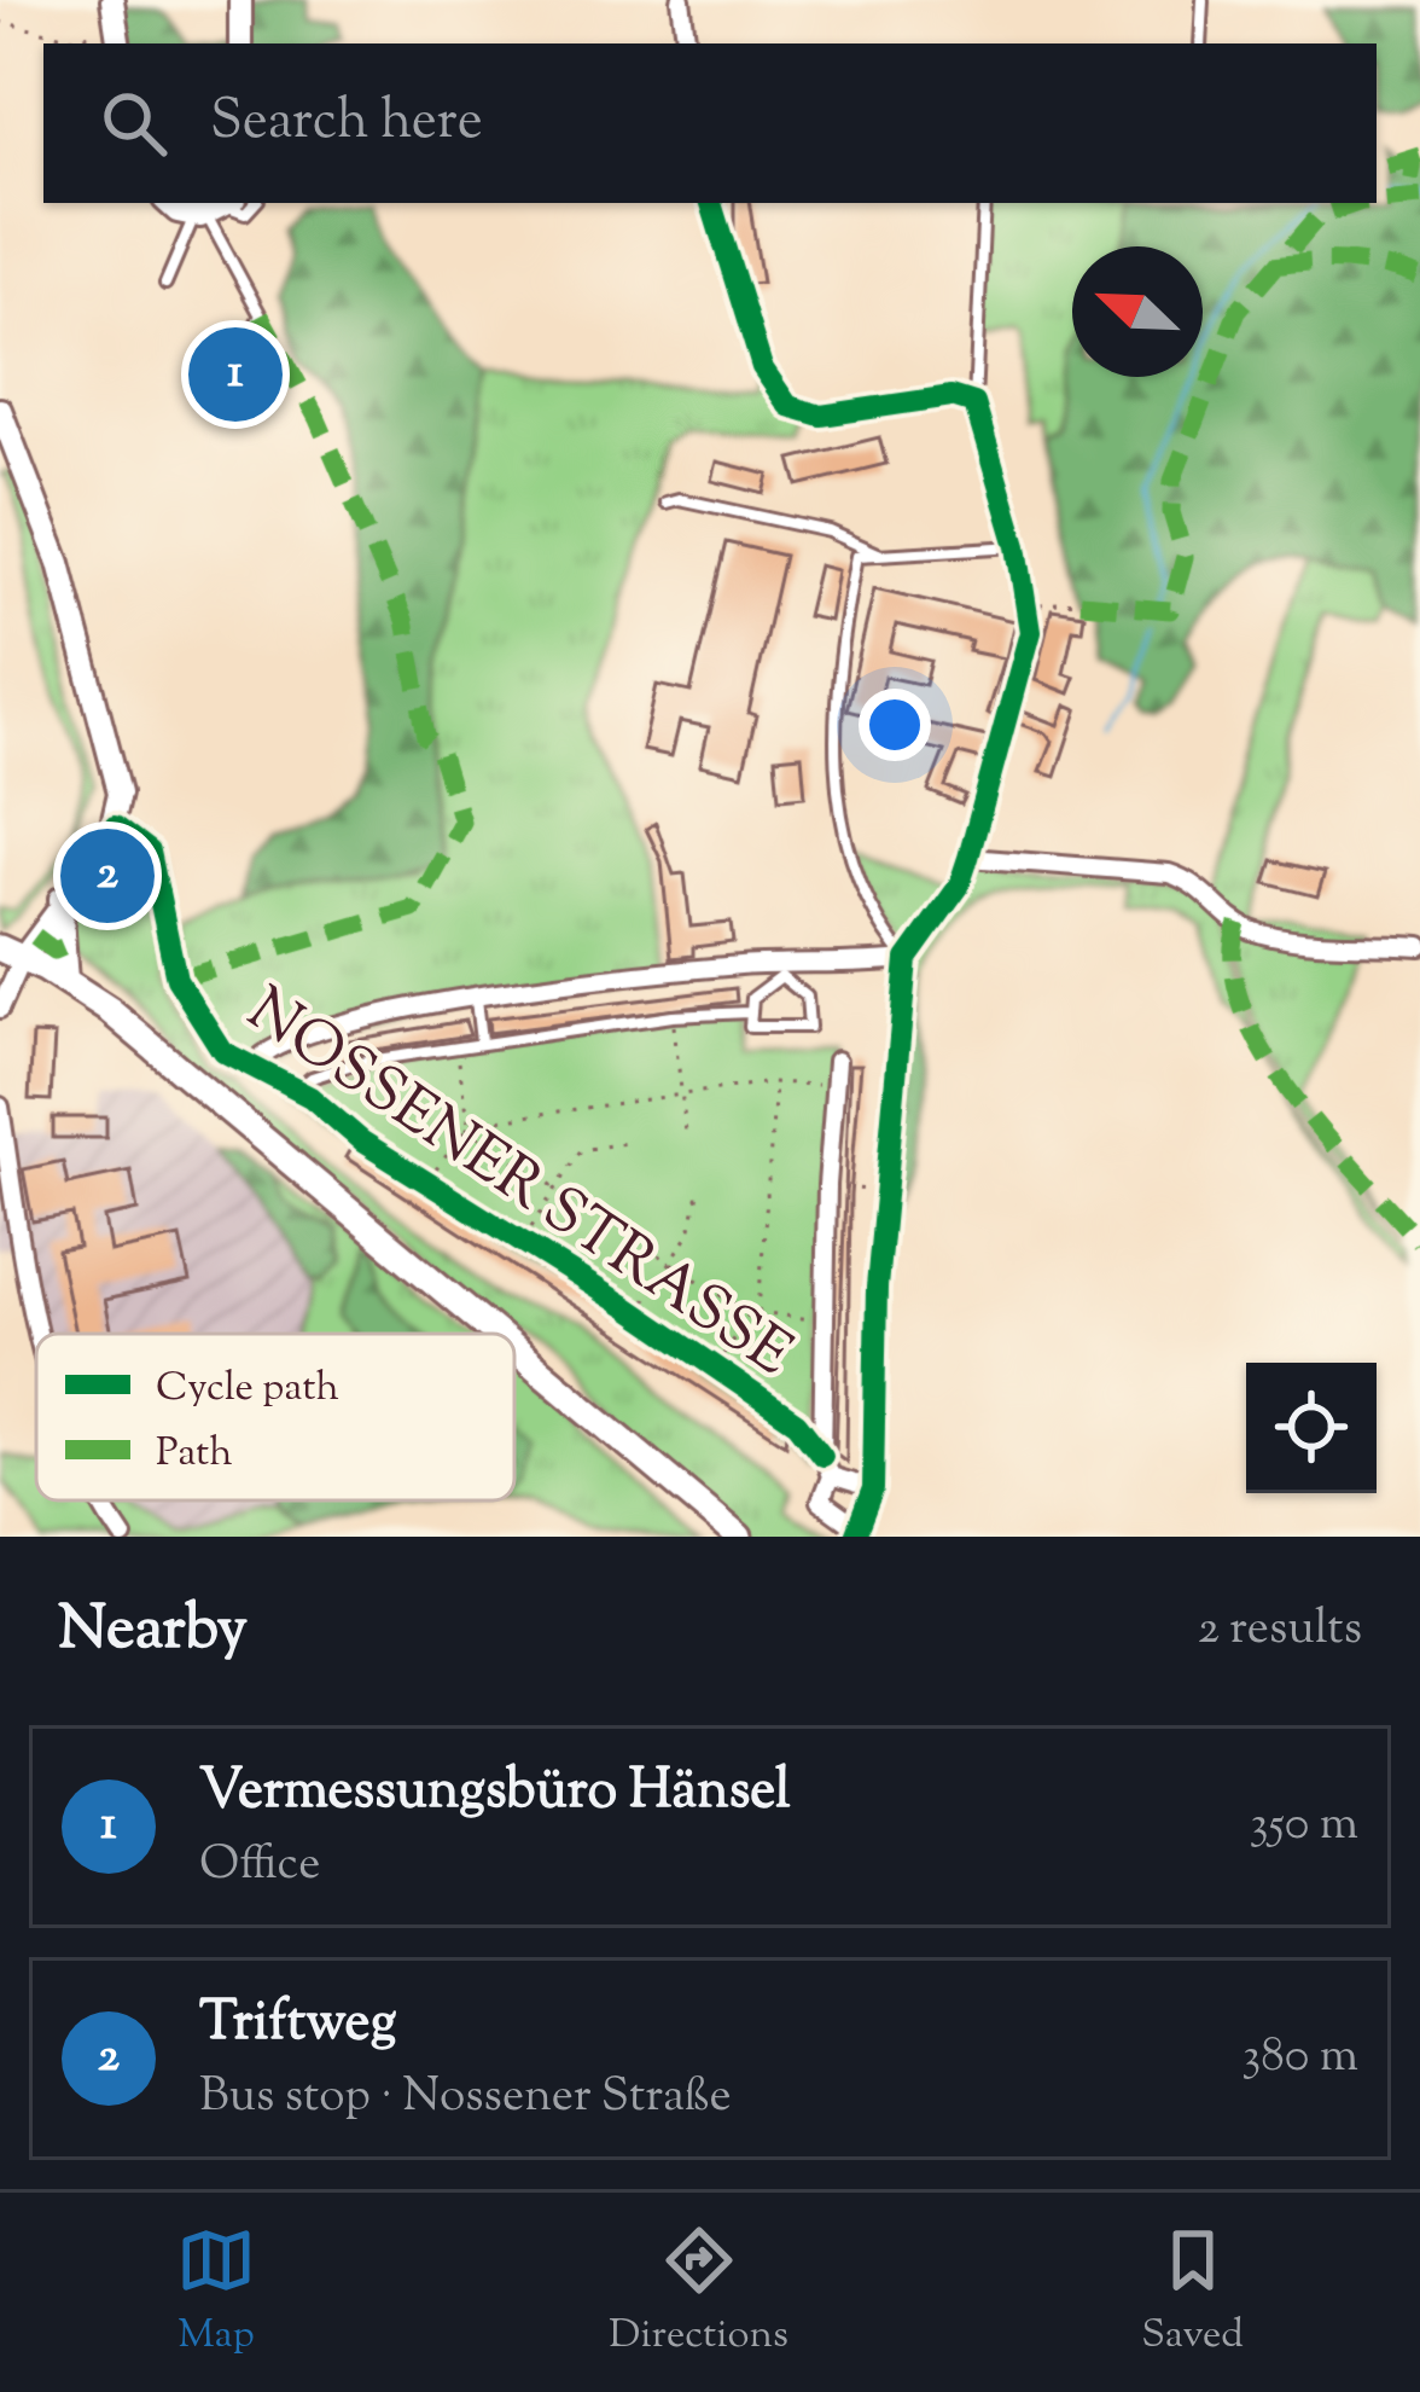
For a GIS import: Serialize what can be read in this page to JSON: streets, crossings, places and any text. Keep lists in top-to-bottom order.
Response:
{
  "streets": {
    "street": ["NOSSENER STRASSE"]
  },
  "legend": ["Cycle path", "Path"],
  "north": "top left",
  "page": {
    "search": "Search here",
    "pins": ["1", "2"],
    "heading": ["Nearby", "2 results"],
    "list": [
      {
        "mark": "1",
        "name": "Vermessungsbüro Hänsel",
        "note": "Office",
        "value": "350 m"
      },
      {
        "mark": "2",
        "name": "Triftweg",
        "note": "Bus stop · Nossener Straße",
        "value": "380 m"
      }
    ],
    "nav": ["Map", "Directions", "Saved"]
  }
}
